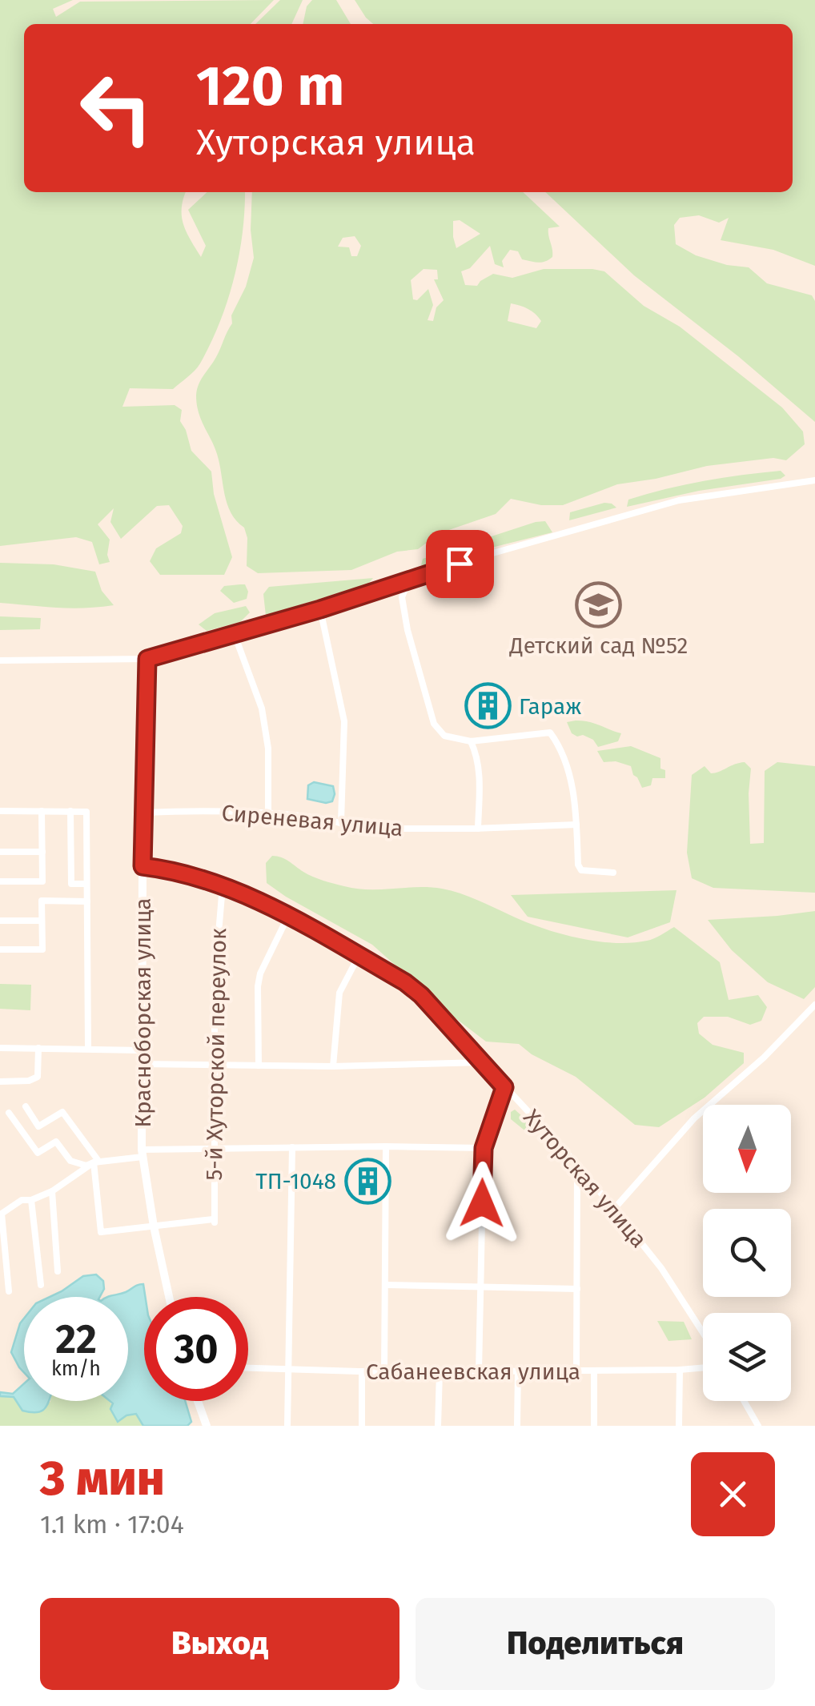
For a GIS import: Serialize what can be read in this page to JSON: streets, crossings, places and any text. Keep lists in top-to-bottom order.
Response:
{
  "streets": {
    "street": [
      "Сиреневая улица",
      "Красноборская улица",
      "5-й Хуторской переулок",
      "Хуторская улица",
      "Сабанеевская улица"
    ]
  },
  "crossings": [
    ["Сиреневая улица", "Красноборская улица"],
    ["Красноборская улица", "5-й Хуторской переулок"],
    ["Красноборская улица", "Хуторская улица"],
    ["5-й Хуторской переулок", "Хуторская улица"]
  ],
  "places": {
    "school or university": ["Детский сад №52"],
    "building": ["Гараж", "ТП-1048"]
  },
  "north": "bottom",
  "page": {
    "turn": ["120 m", "Хуторская улица"],
    "speed": "22 km/h",
    "limit": "30",
    "heading": ["3 мин", "1.1 km · 17:04"],
    "buttons": ["Выход", "Поделиться"]
  }
}
